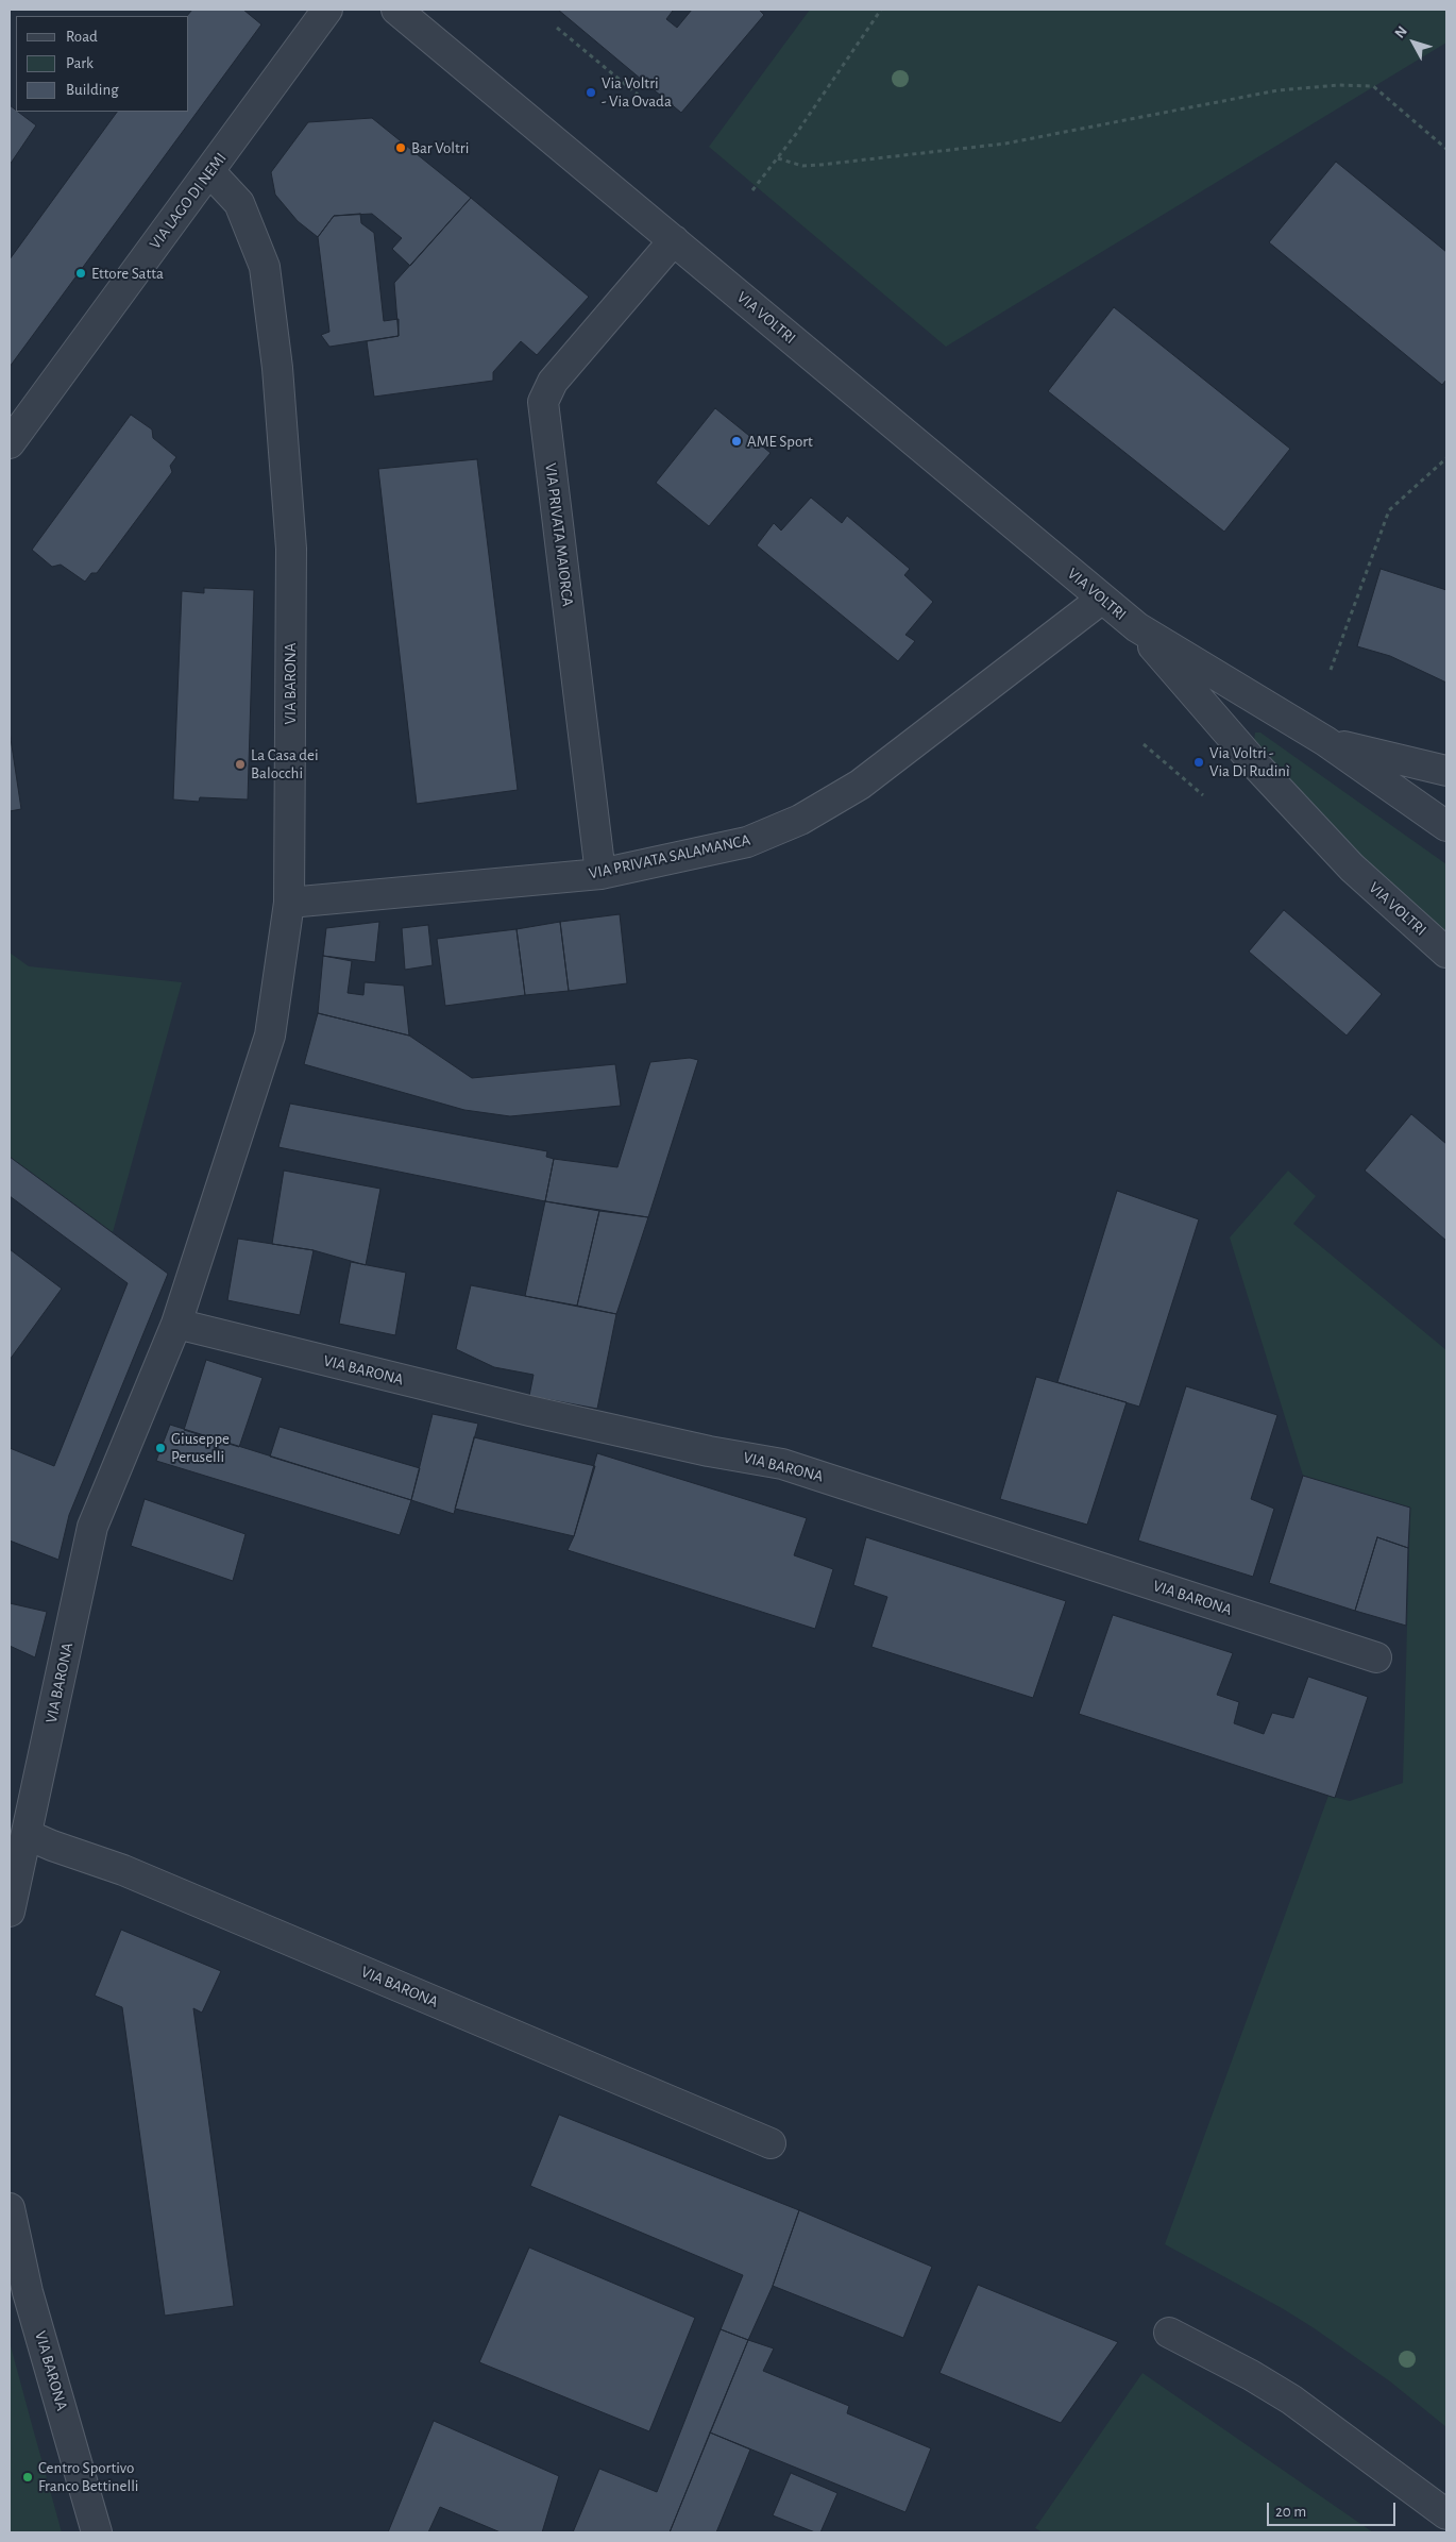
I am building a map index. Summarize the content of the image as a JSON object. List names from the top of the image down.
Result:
{
  "streets": {
    "street": [
      "VIA LAGO DI NEMI",
      "VIA VOLTRI",
      "VIA PRIVATA MAIORCA",
      "VIA BARONA",
      "VIA PRIVATA SALAMANCA"
    ]
  },
  "crossings": [
    ["VIA LAGO DI NEMI", "VIA BARONA"],
    ["VIA VOLTRI", "VIA PRIVATA MAIORCA"],
    ["VIA VOLTRI", "VIA PRIVATA SALAMANCA"],
    ["VIA PRIVATA MAIORCA", "VIA PRIVATA SALAMANCA"],
    ["VIA BARONA", "VIA PRIVATA SALAMANCA"]
  ],
  "places": [
    "Via Voltri - Via Ovada",
    "Bar Voltri",
    "Ettore Satta",
    "AME Sport",
    "Via Voltri - Via Di Rudinì",
    "La Casa dei Balocchi",
    "Giuseppe Peruselli",
    "Centro Sportivo Franco Bettinelli"
  ],
  "legend": ["Road", "Park", "Building"],
  "scale_bar": "20 m",
  "north": "top left"
}
